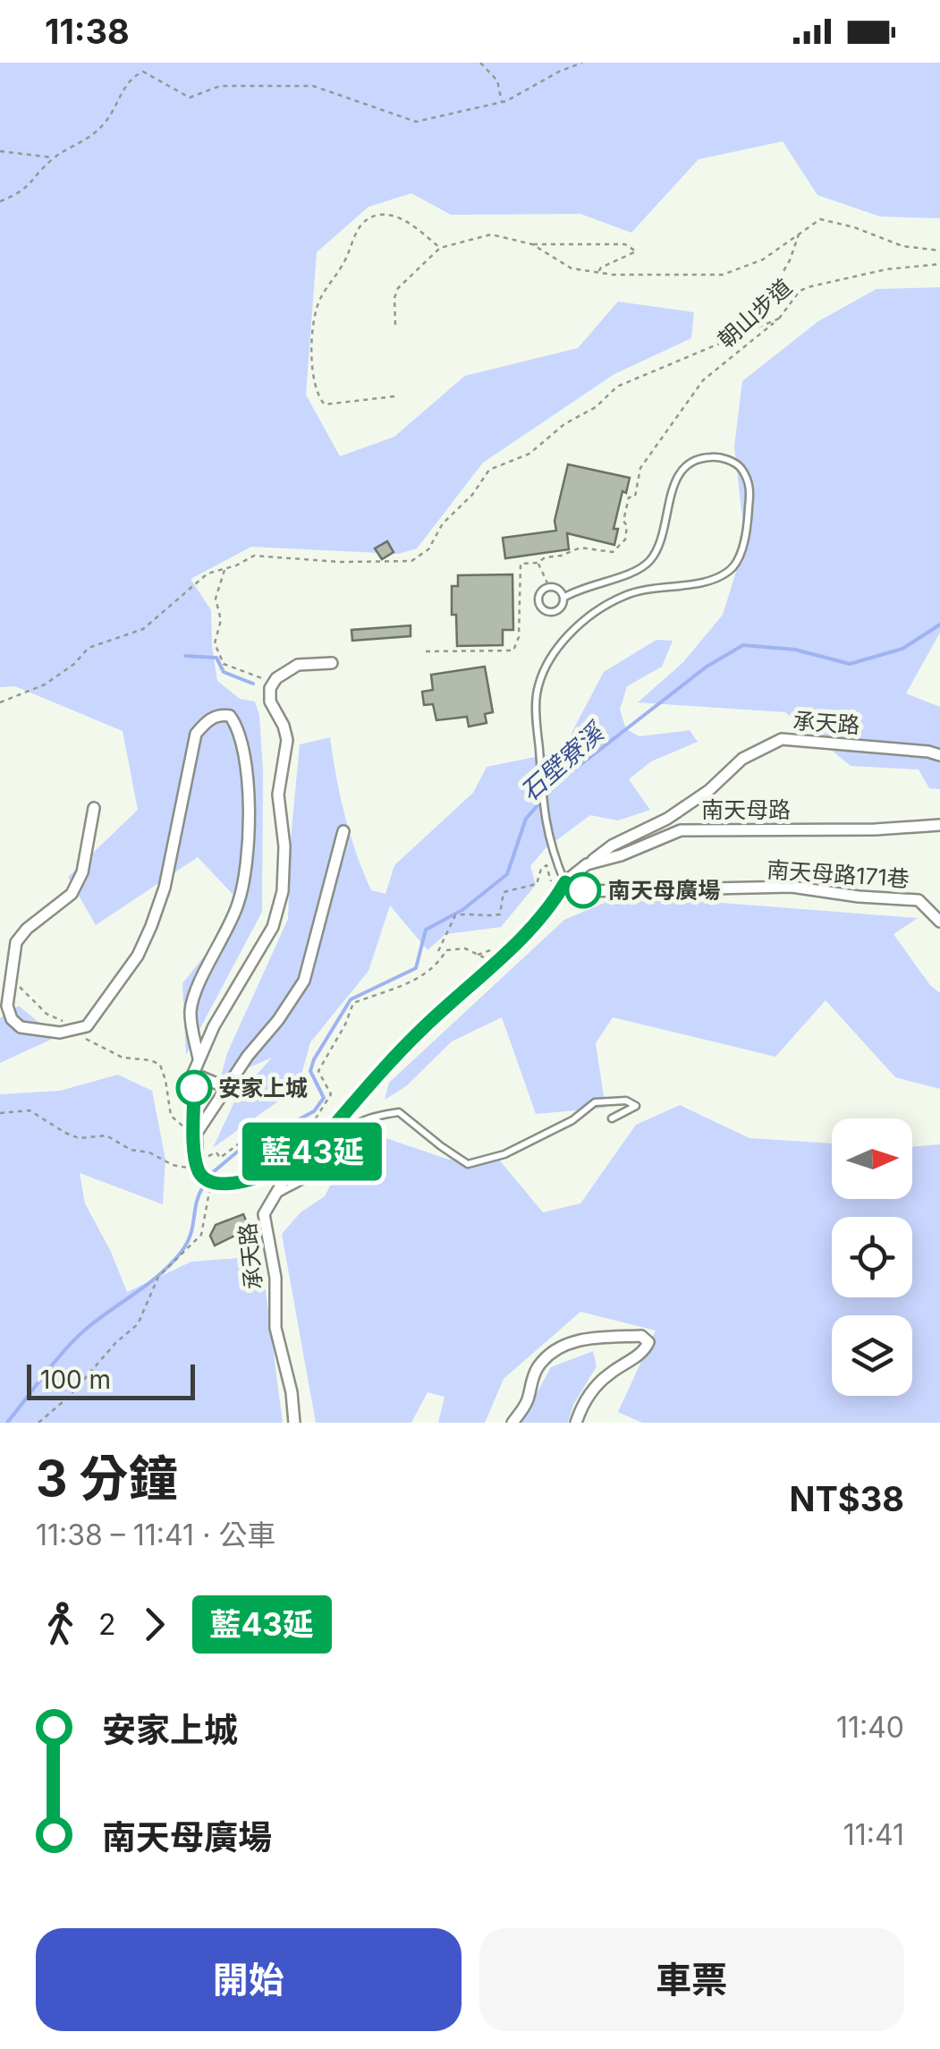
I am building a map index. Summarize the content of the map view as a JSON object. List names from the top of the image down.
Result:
{
  "streets": {
    "street": ["承天路", "南天母路", "南天母路171巷"],
    "path": ["朝山步道"]
  },
  "crossings": [
    ["承天路", "南天母路"],
    ["南天母路", "南天母路171巷"]
  ],
  "water": ["石壁寮溪"],
  "places": ["南天母廣場", "安家上城"],
  "lines": ["bus line 藍43延"],
  "scale_bar": "100 m",
  "north": "right",
  "page": {
    "status": "11:38",
    "on_map": "藍43延",
    "scale": "100 m",
    "heading": ["3 分鐘", "11:38 – 11:41 · 公車", "NT$38"],
    "legs": ["2", "藍43延"],
    "list": [
      {
        "name": "安家上城",
        "value": "11:40"
      },
      {
        "name": "南天母廣場",
        "value": "11:41"
      }
    ],
    "buttons": ["開始", "車票"]
  }
}
